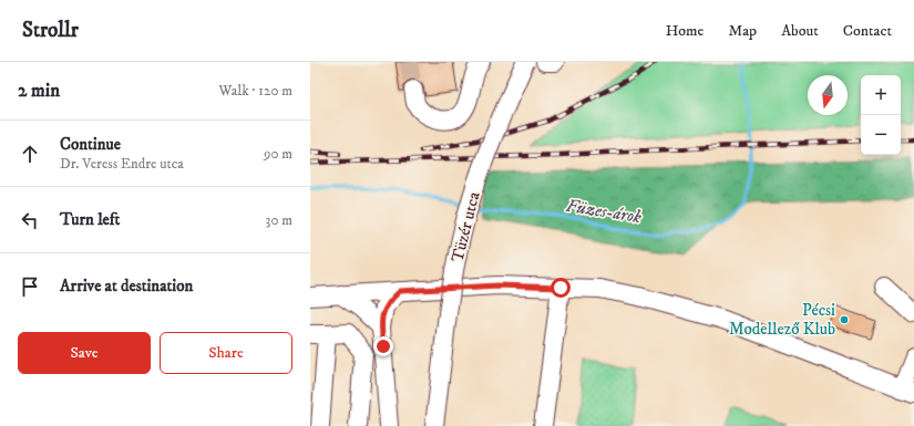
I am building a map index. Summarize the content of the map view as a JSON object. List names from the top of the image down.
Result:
{
  "streets": {
    "street": ["Tüzér utca"]
  },
  "water": ["Füzes-árok"],
  "places": ["Pécsi Modellező Klub"],
  "north": "bottom",
  "page": {
    "header": "Strollr",
    "nav": [
      "Home",
      "Map",
      "About",
      "Contact"
    ],
    "heading": ["2 min", "Walk · 120 m"],
    "map_buttons": ["+", "−"],
    "list": [
      ["Continue", "Dr. Veress Endre utca", "90 m"],
      ["Turn left", "30 m"],
      "Arrive at destination"
    ],
    "buttons": ["Save", "Share"]
  }
}
